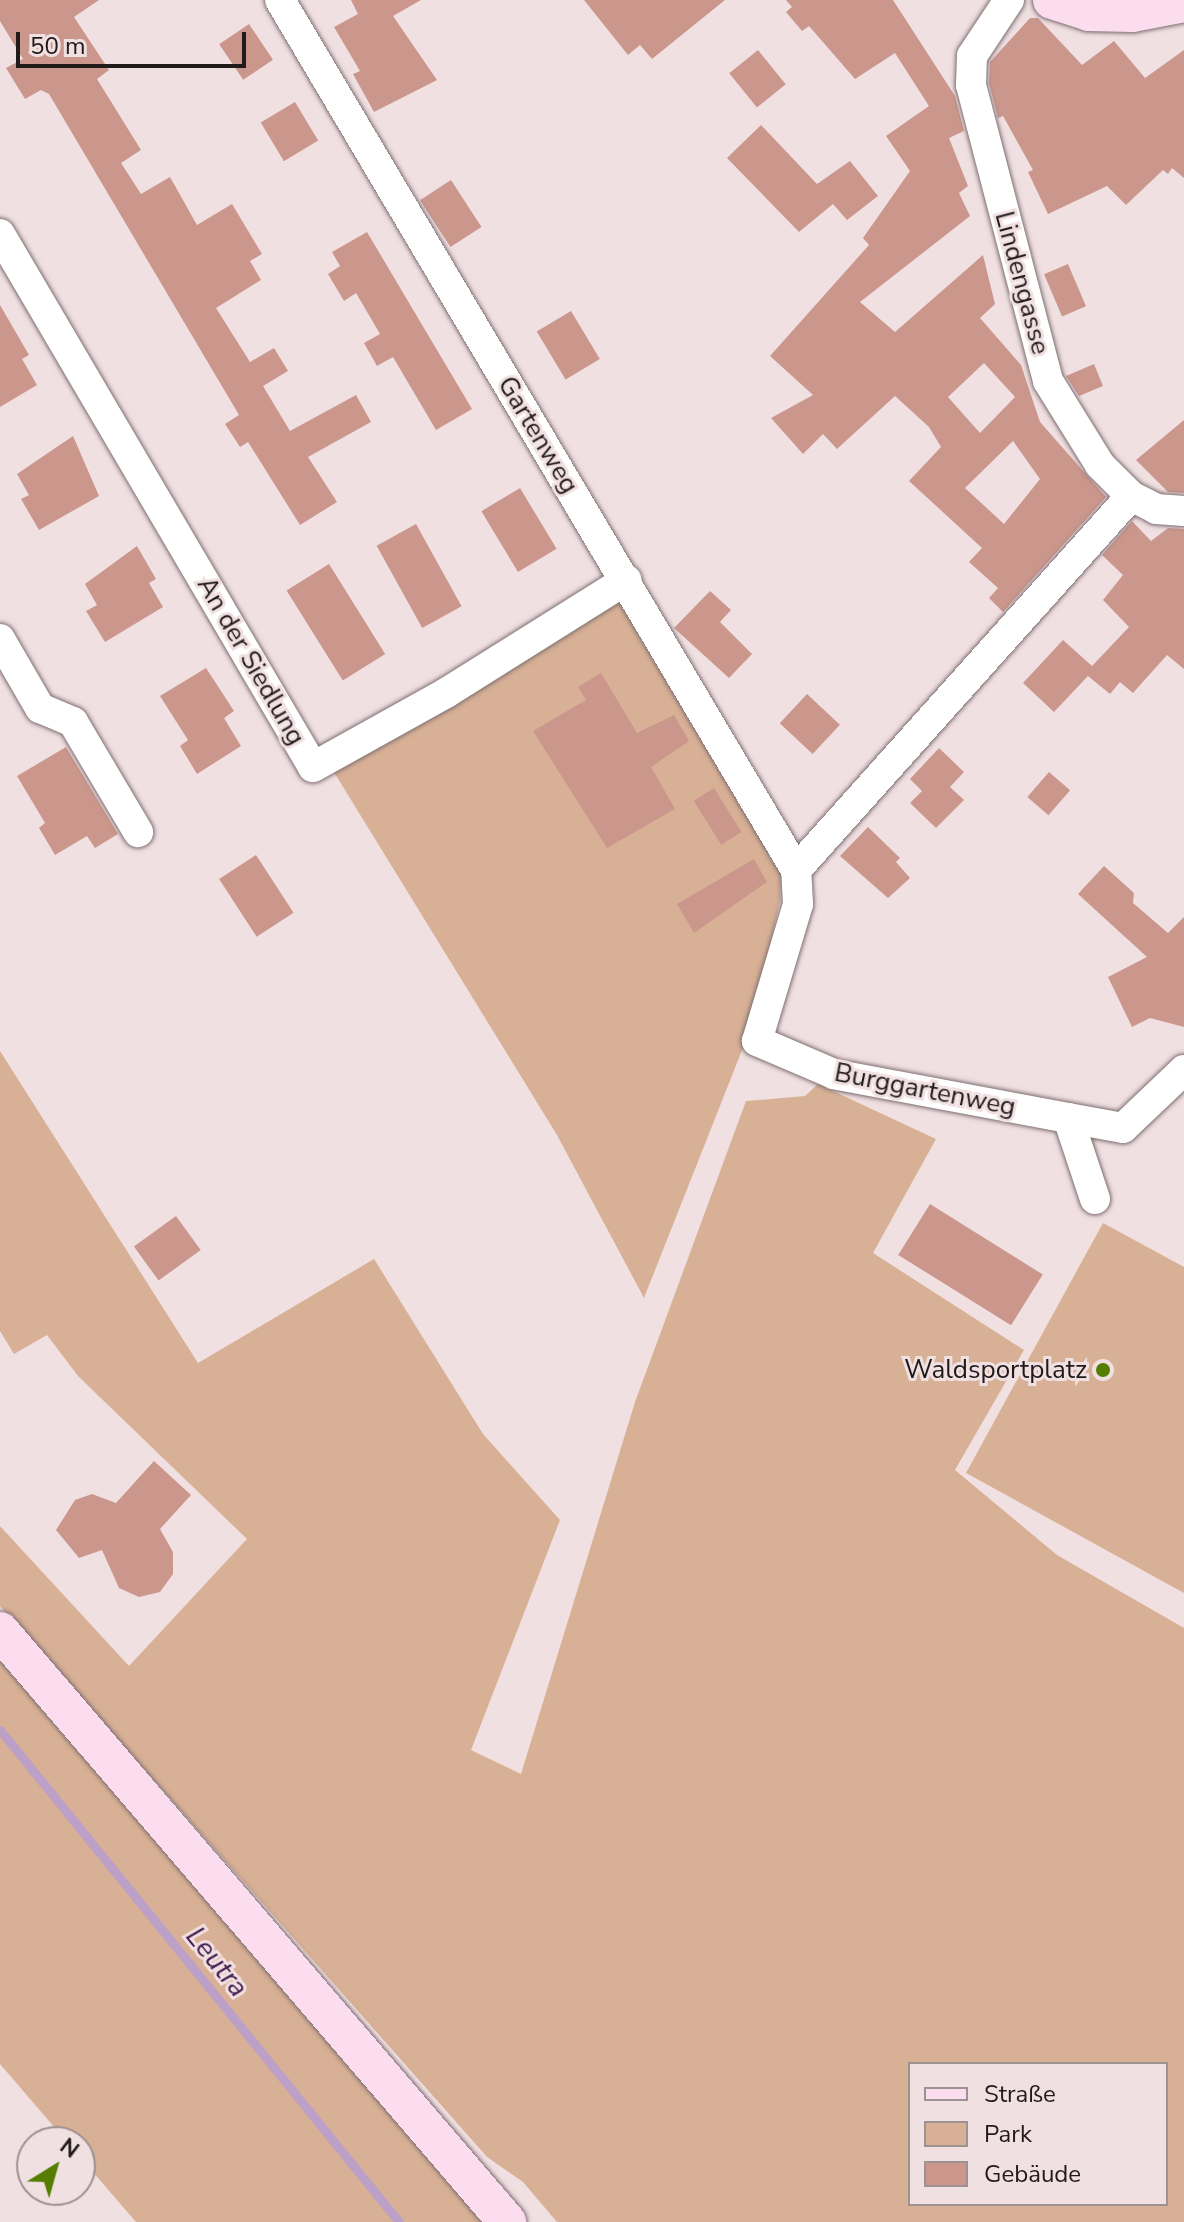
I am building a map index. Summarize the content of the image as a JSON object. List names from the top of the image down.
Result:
{
  "streets": {
    "street": [
      "Lindengasse",
      "Gartenweg",
      "An der Siedlung",
      "Burggartenweg"
    ]
  },
  "crossings": [
    ["Gartenweg", "An der Siedlung"],
    ["Gartenweg", "Burggartenweg"]
  ],
  "water": ["Leutra"],
  "places": ["Waldsportplatz"],
  "legend": ["Straße", "Park", "Gebäude"],
  "scale_bar": "50 m",
  "north": "top right"
}
